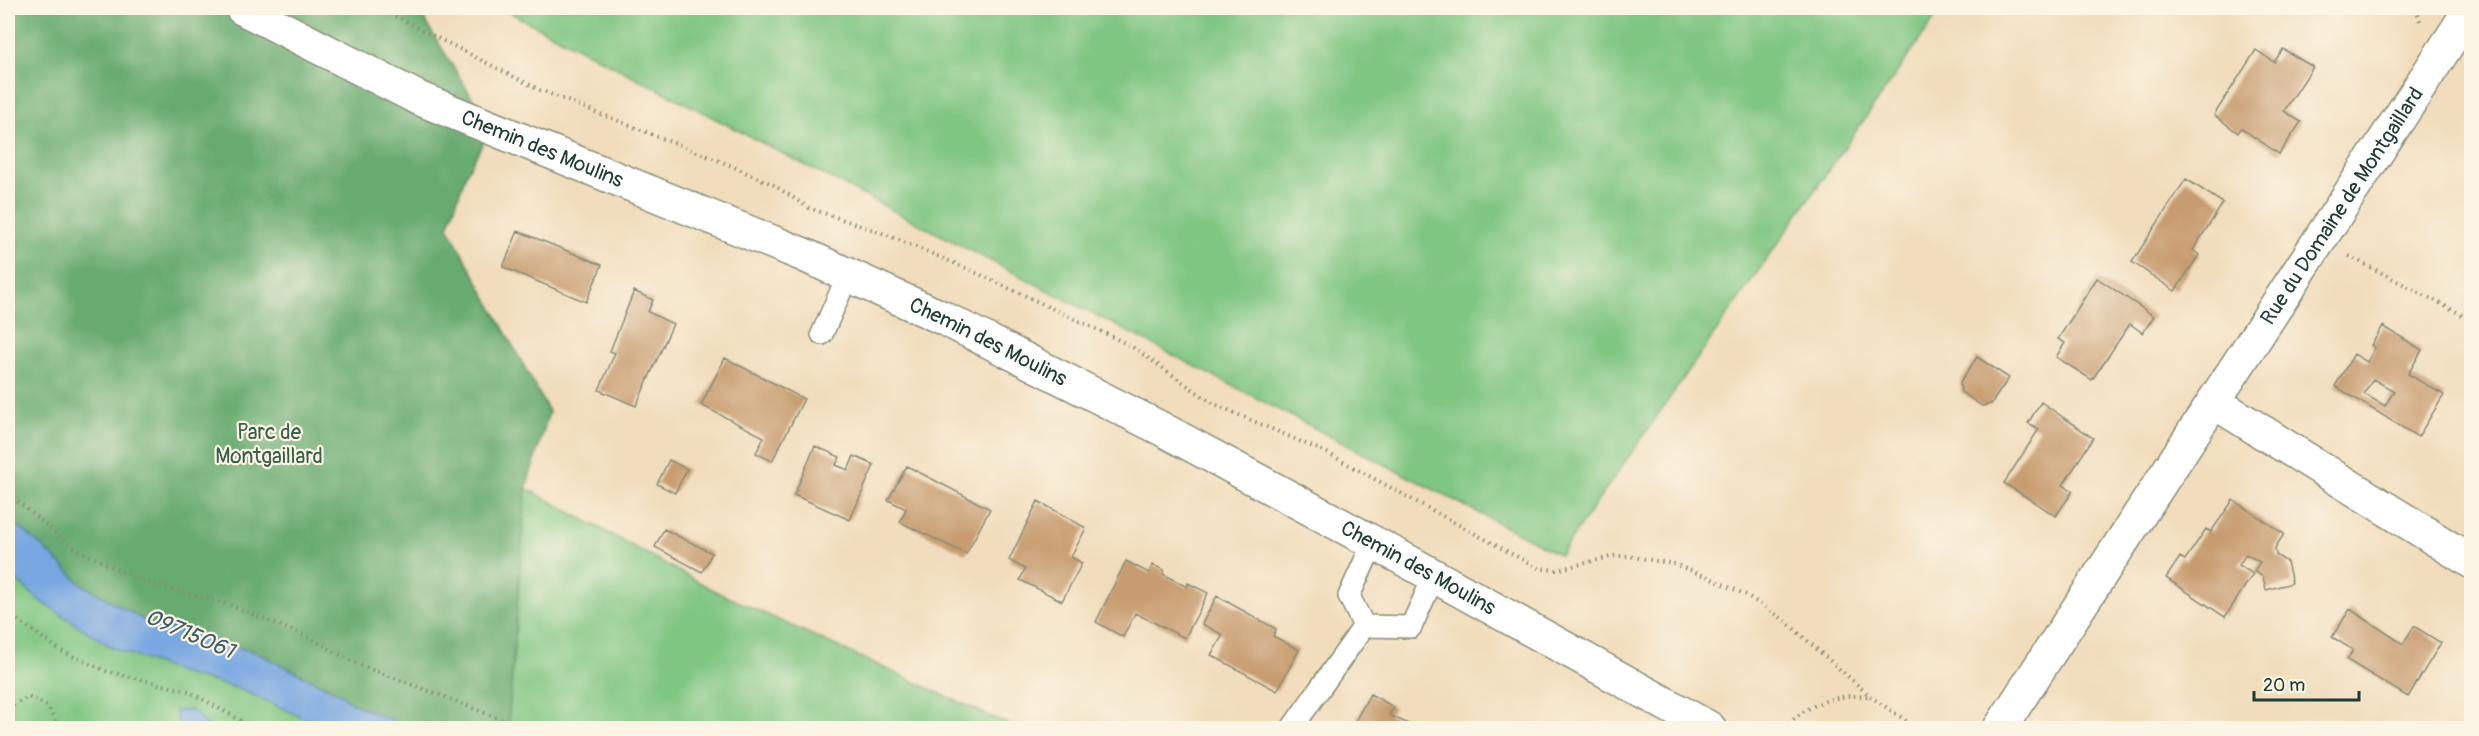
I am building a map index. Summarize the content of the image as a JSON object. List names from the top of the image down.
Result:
{
  "streets": {
    "street": ["Chemin des Moulins", "Rue du Domaine de Montgaillard"]
  },
  "water": ["O9715061"],
  "parks": ["Parc de Montgaillard"],
  "scale_bar": "20 m"
}
